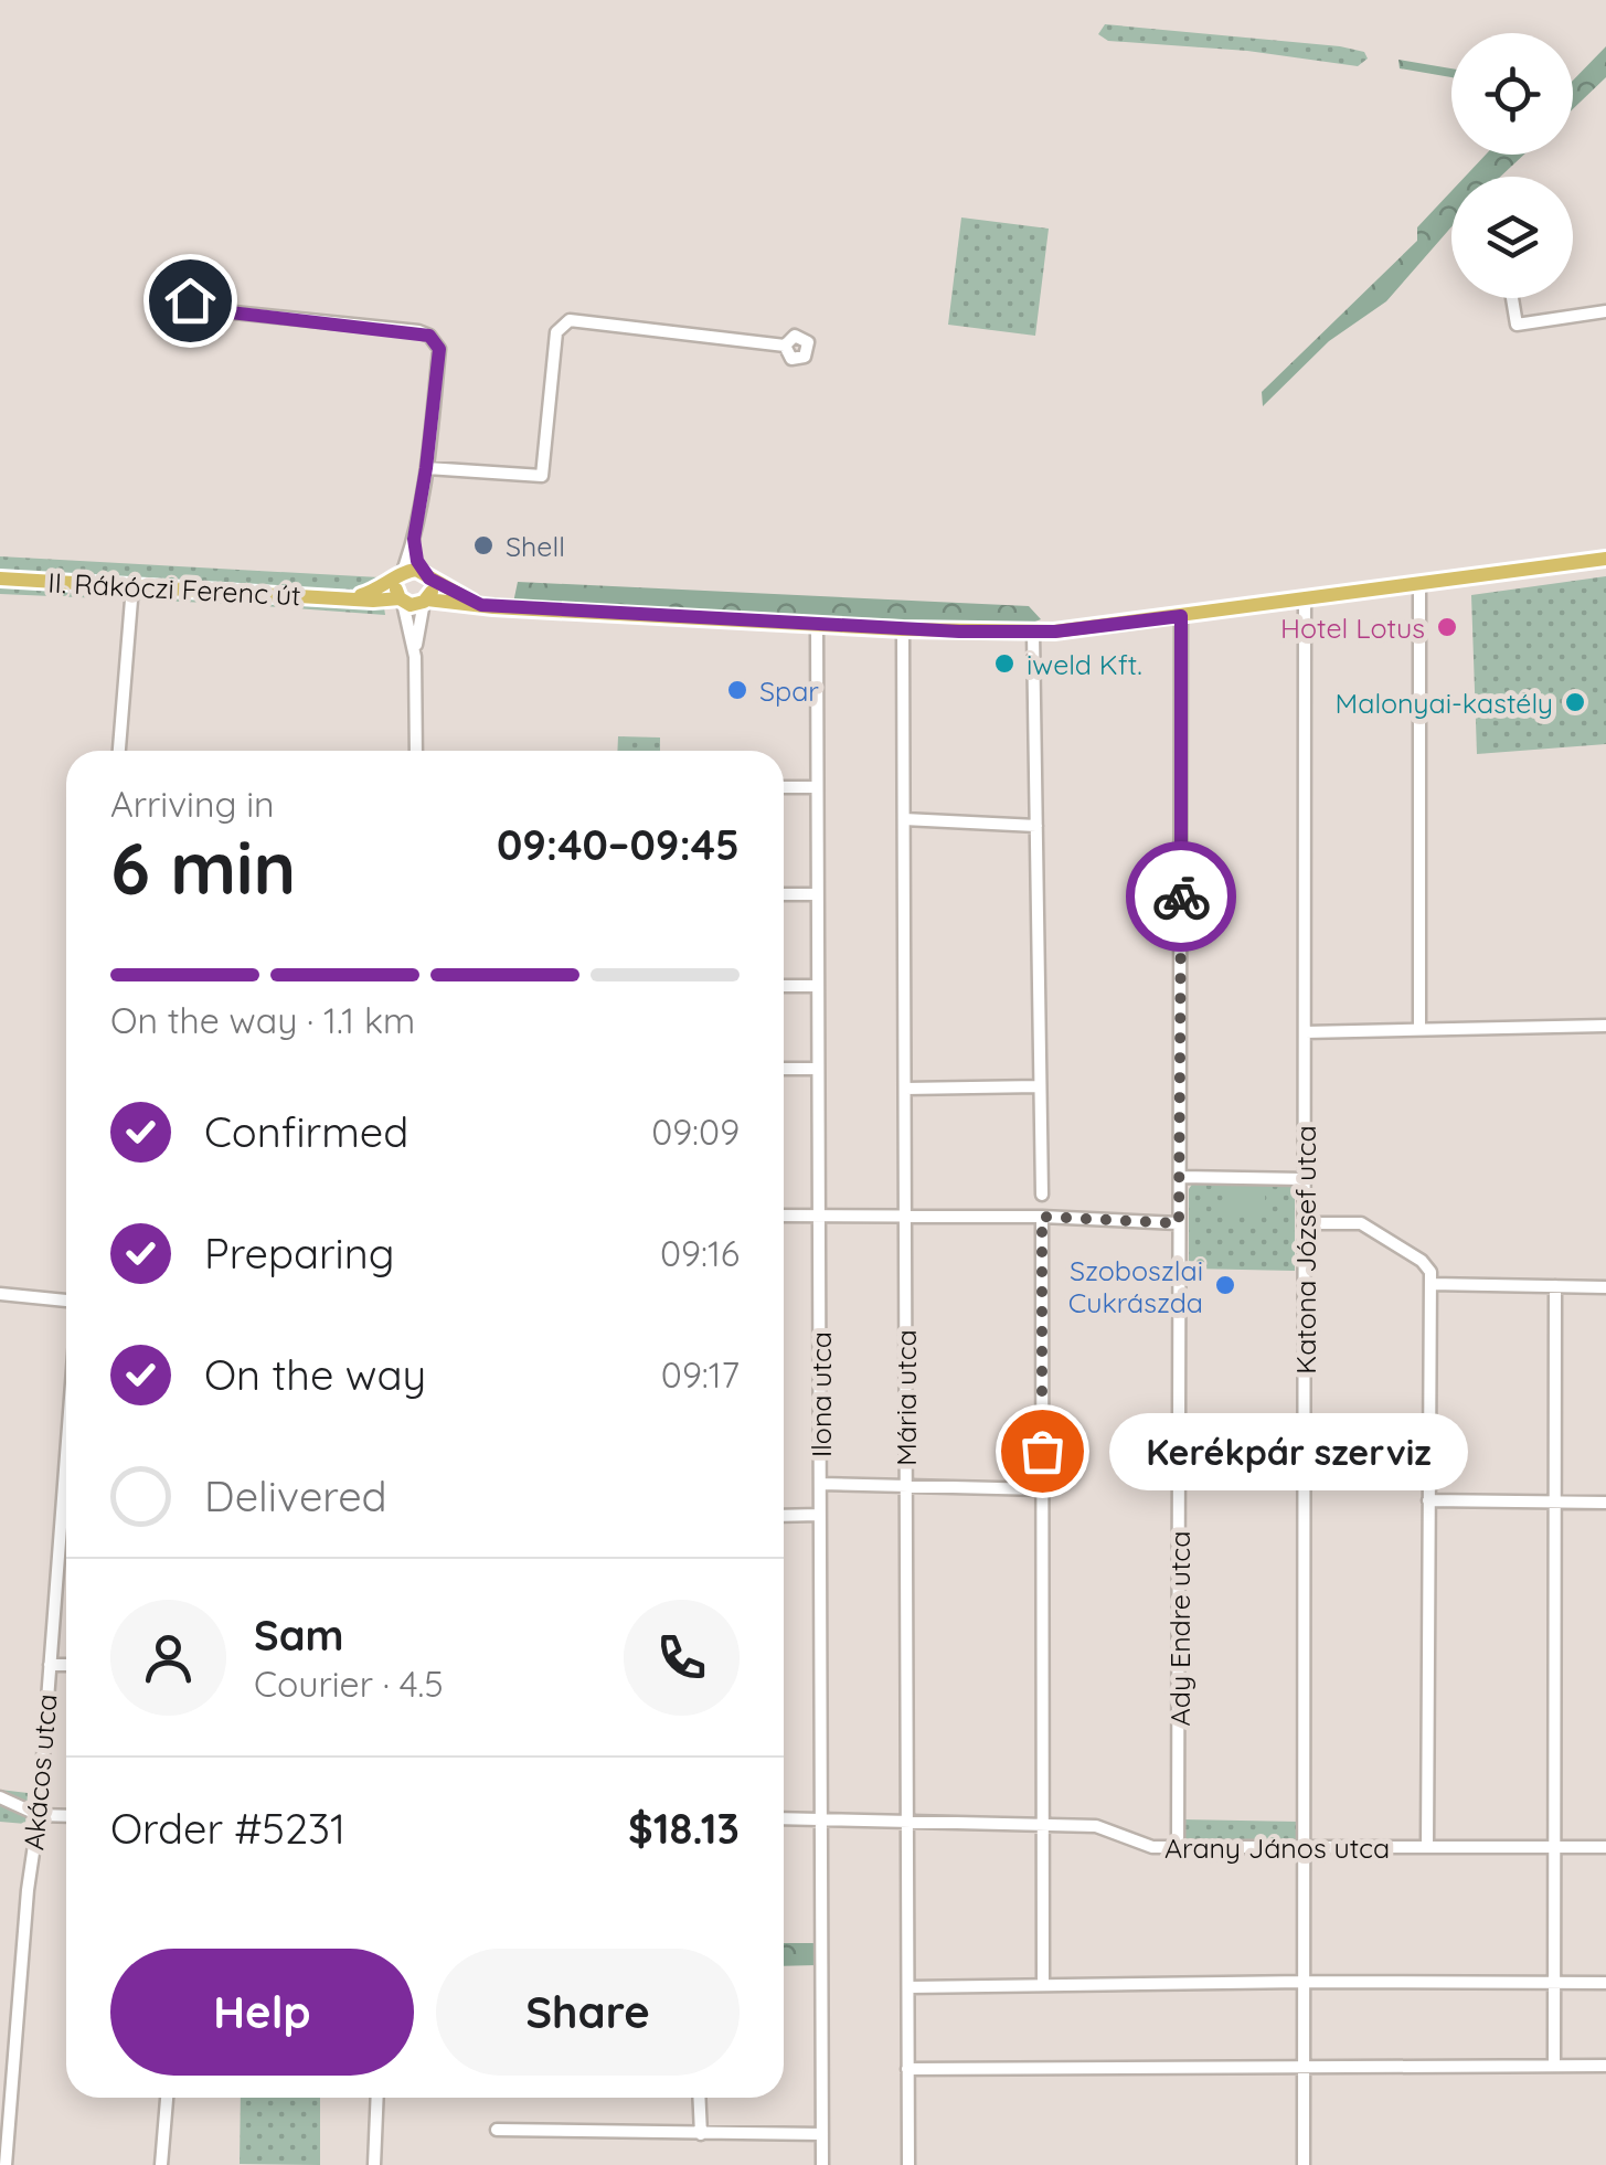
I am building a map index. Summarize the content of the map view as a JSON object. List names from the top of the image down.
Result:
{
  "streets": {
    "main road": ["II. Rákóczi Ferenc út"],
    "street": [
      "Katona József utca",
      "Ilona utca",
      "Mária utca",
      "Ady Endre utca",
      "Akácos utca",
      "Arany János utca"
    ]
  },
  "crossings": [
    ["II. Rákóczi Ferenc út", "Katona József utca"],
    ["II. Rákóczi Ferenc út", "Ilona utca"],
    ["II. Rákóczi Ferenc út", "Mária utca"],
    ["II. Rákóczi Ferenc út", "Ady Endre utca"],
    ["Katona József utca", "Arany János utca"],
    ["Ilona utca", "Arany János utca"],
    ["Mária utca", "Arany János utca"],
    ["Ady Endre utca", "Arany János utca"]
  ],
  "places": [
    "Shell",
    "Hotel Lotus",
    "iweld Kft.",
    "Spar",
    "Malonyai-kastély",
    "Szoboszlai Cukrászda",
    "Kerékpár szerviz"
  ],
  "page": {
    "heading": ["6 min", "Arriving in", "09:40–09:45"],
    "panel": [
      "Sam",
      "Courier · 4.5",
      "Order #5231",
      "$18.13"
    ],
    "bar": "On the way · 1.1 km",
    "list": [
      ["Confirmed", "09:09"],
      ["Preparing", "09:16"],
      ["On the way", "09:17"],
      "Delivered"
    ],
    "bubble": "Kerékpár szerviz",
    "buttons": ["Help", "Share"]
  }
}
